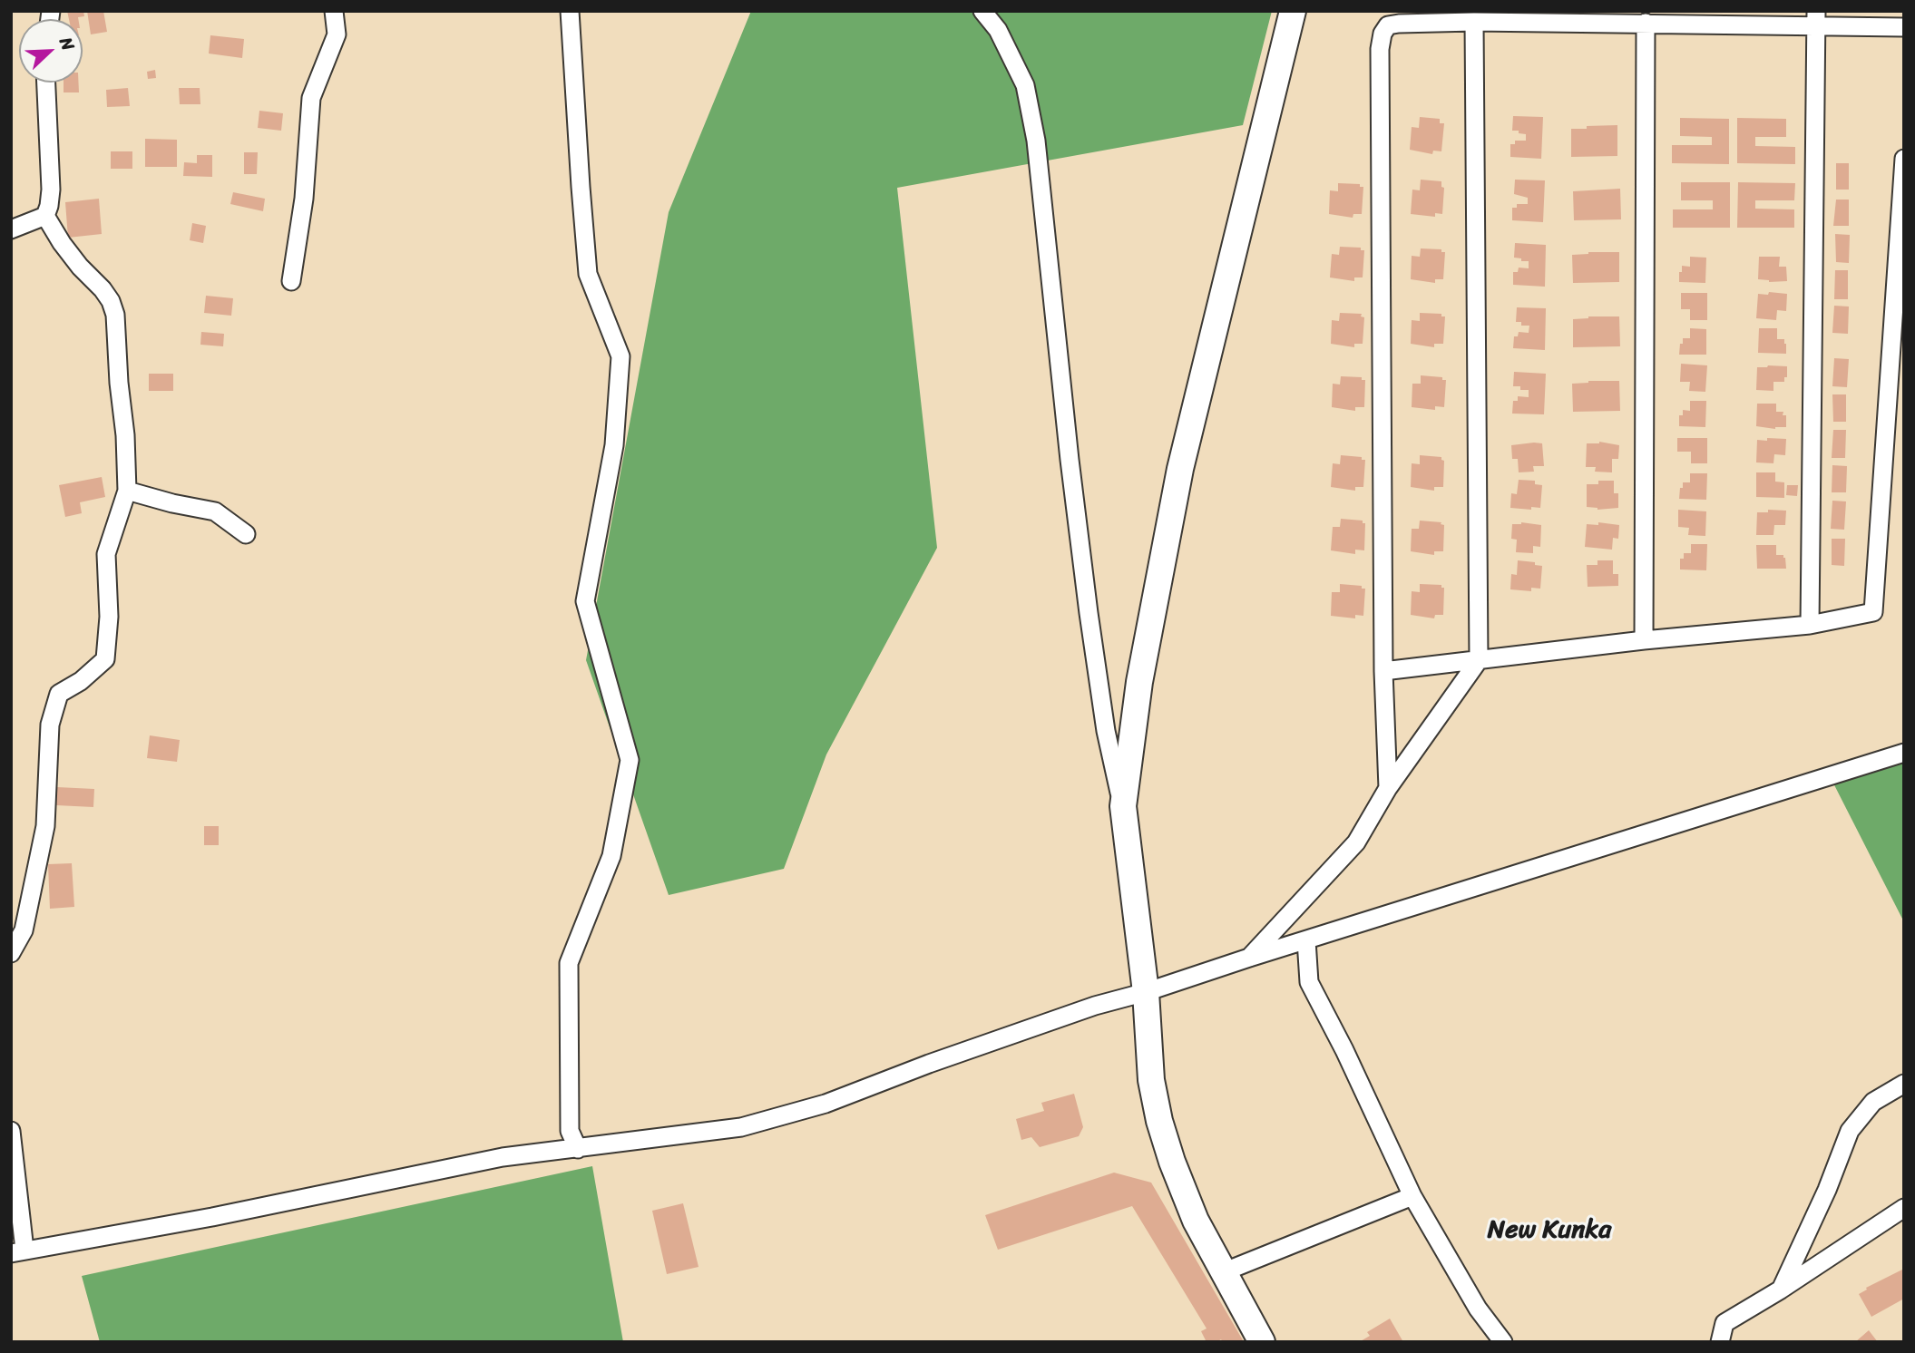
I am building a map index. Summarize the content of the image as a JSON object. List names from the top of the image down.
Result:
{
  "districts": ["New Kunka"],
  "north": "top right"
}
